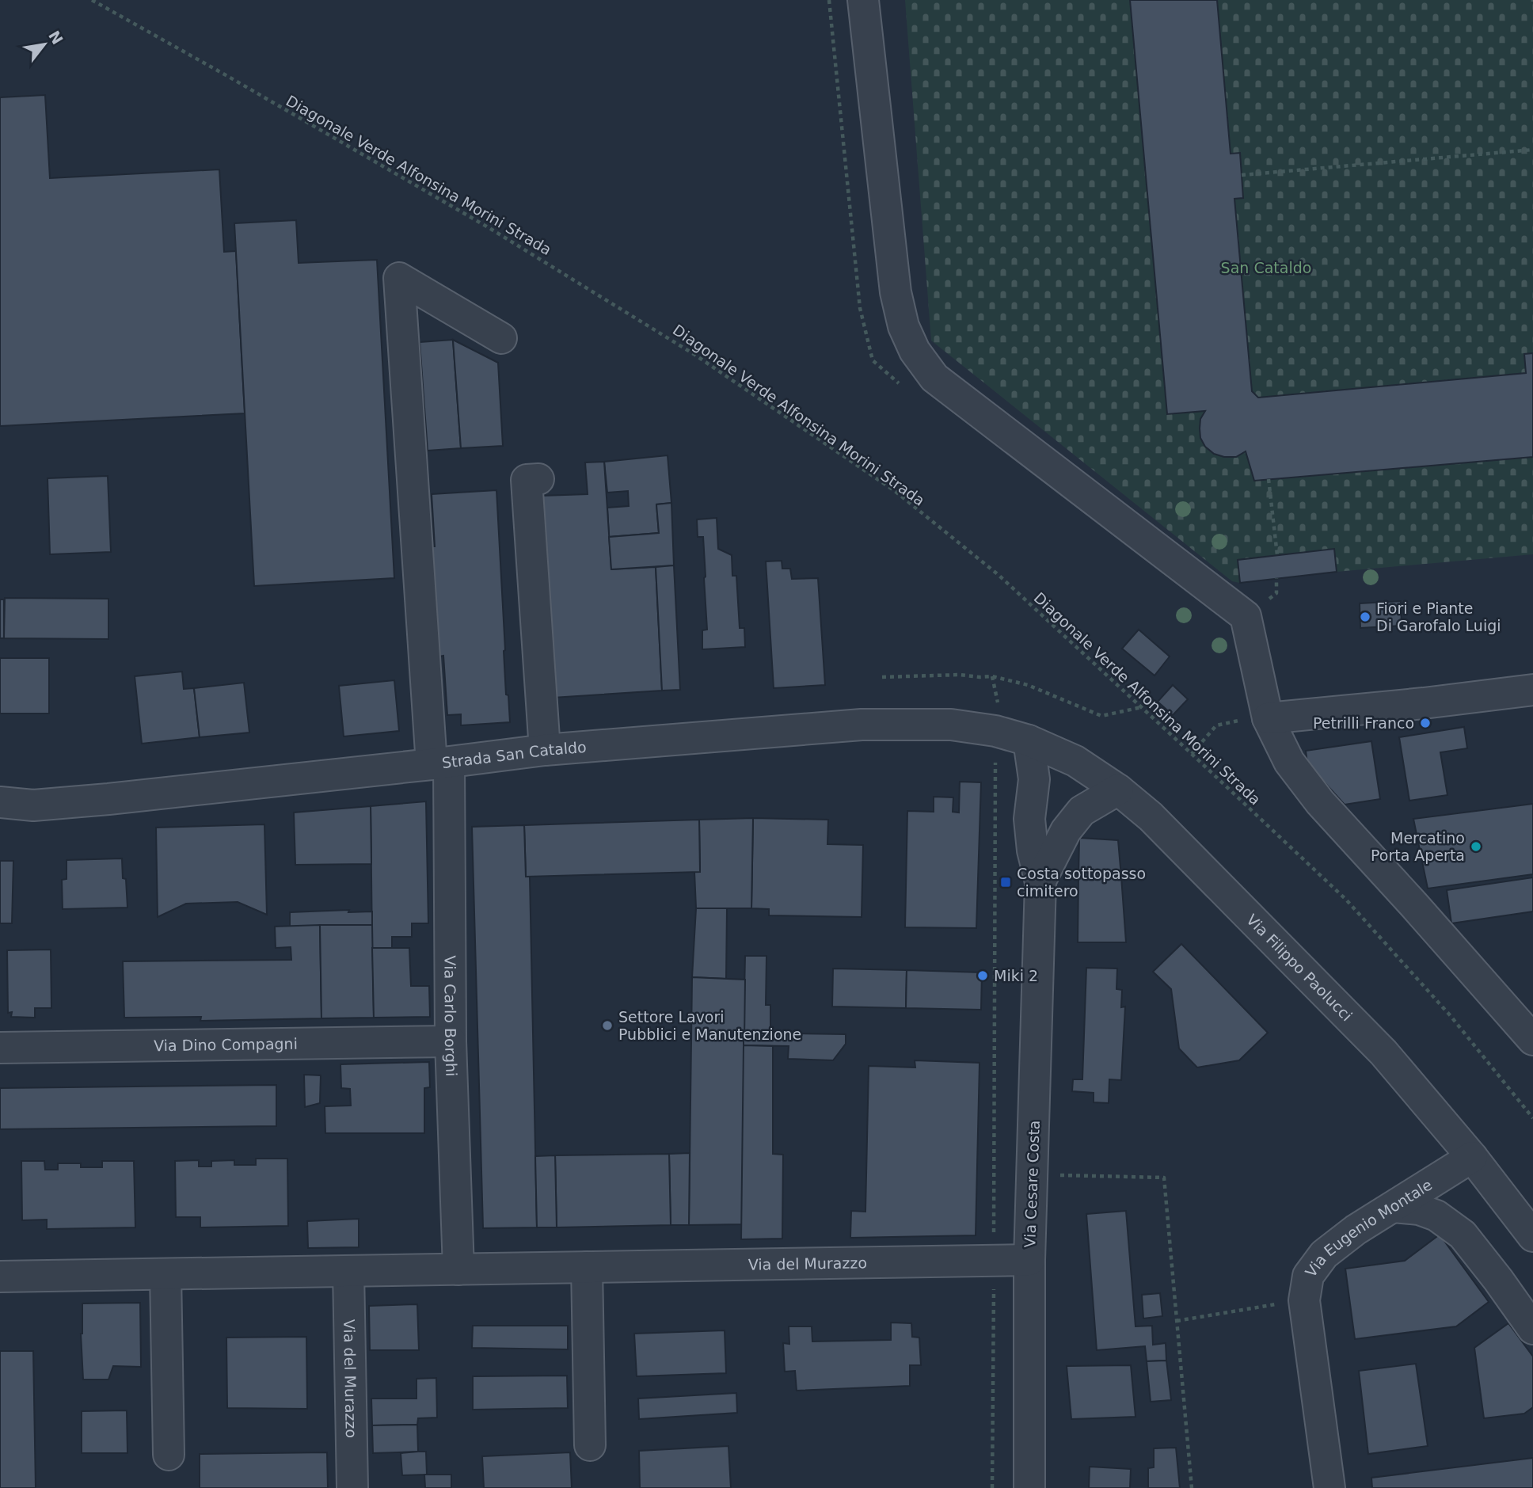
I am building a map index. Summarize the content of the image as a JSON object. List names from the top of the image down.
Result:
{
  "streets": {
    "street": [
      "Strada San Cataldo",
      "Via Filippo Paolucci",
      "Via Carlo Borghi",
      "Via Dino Compagni",
      "Via Cesare Costa",
      "Via Eugenio Montale",
      "Via del Murazzo"
    ],
    "path": ["Diagonale Verde Alfonsina Morini Strada"]
  },
  "crossings": [
    ["Strada San Cataldo", "Via Filippo Paolucci"],
    ["Strada San Cataldo", "Via Carlo Borghi"],
    ["Strada San Cataldo", "Via Cesare Costa"],
    ["Via Filippo Paolucci", "Via Cesare Costa"],
    ["Via Filippo Paolucci", "Via Eugenio Montale"],
    ["Via Carlo Borghi", "Via Dino Compagni"],
    ["Via Carlo Borghi", "Via del Murazzo"],
    ["Via Cesare Costa", "Via del Murazzo"]
  ],
  "parks": ["San Cataldo"],
  "places": {
    "other": [
      "Fiori e Piante Di Garofalo Luigi",
      "Petrilli Franco",
      "Mercatino Porta Aperta",
      "Miki 2",
      "Settore Lavori Pubblici e Manutenzione"
    ],
    "transit": ["Costa sottopasso cimitero"]
  },
  "north": "top right"
}
